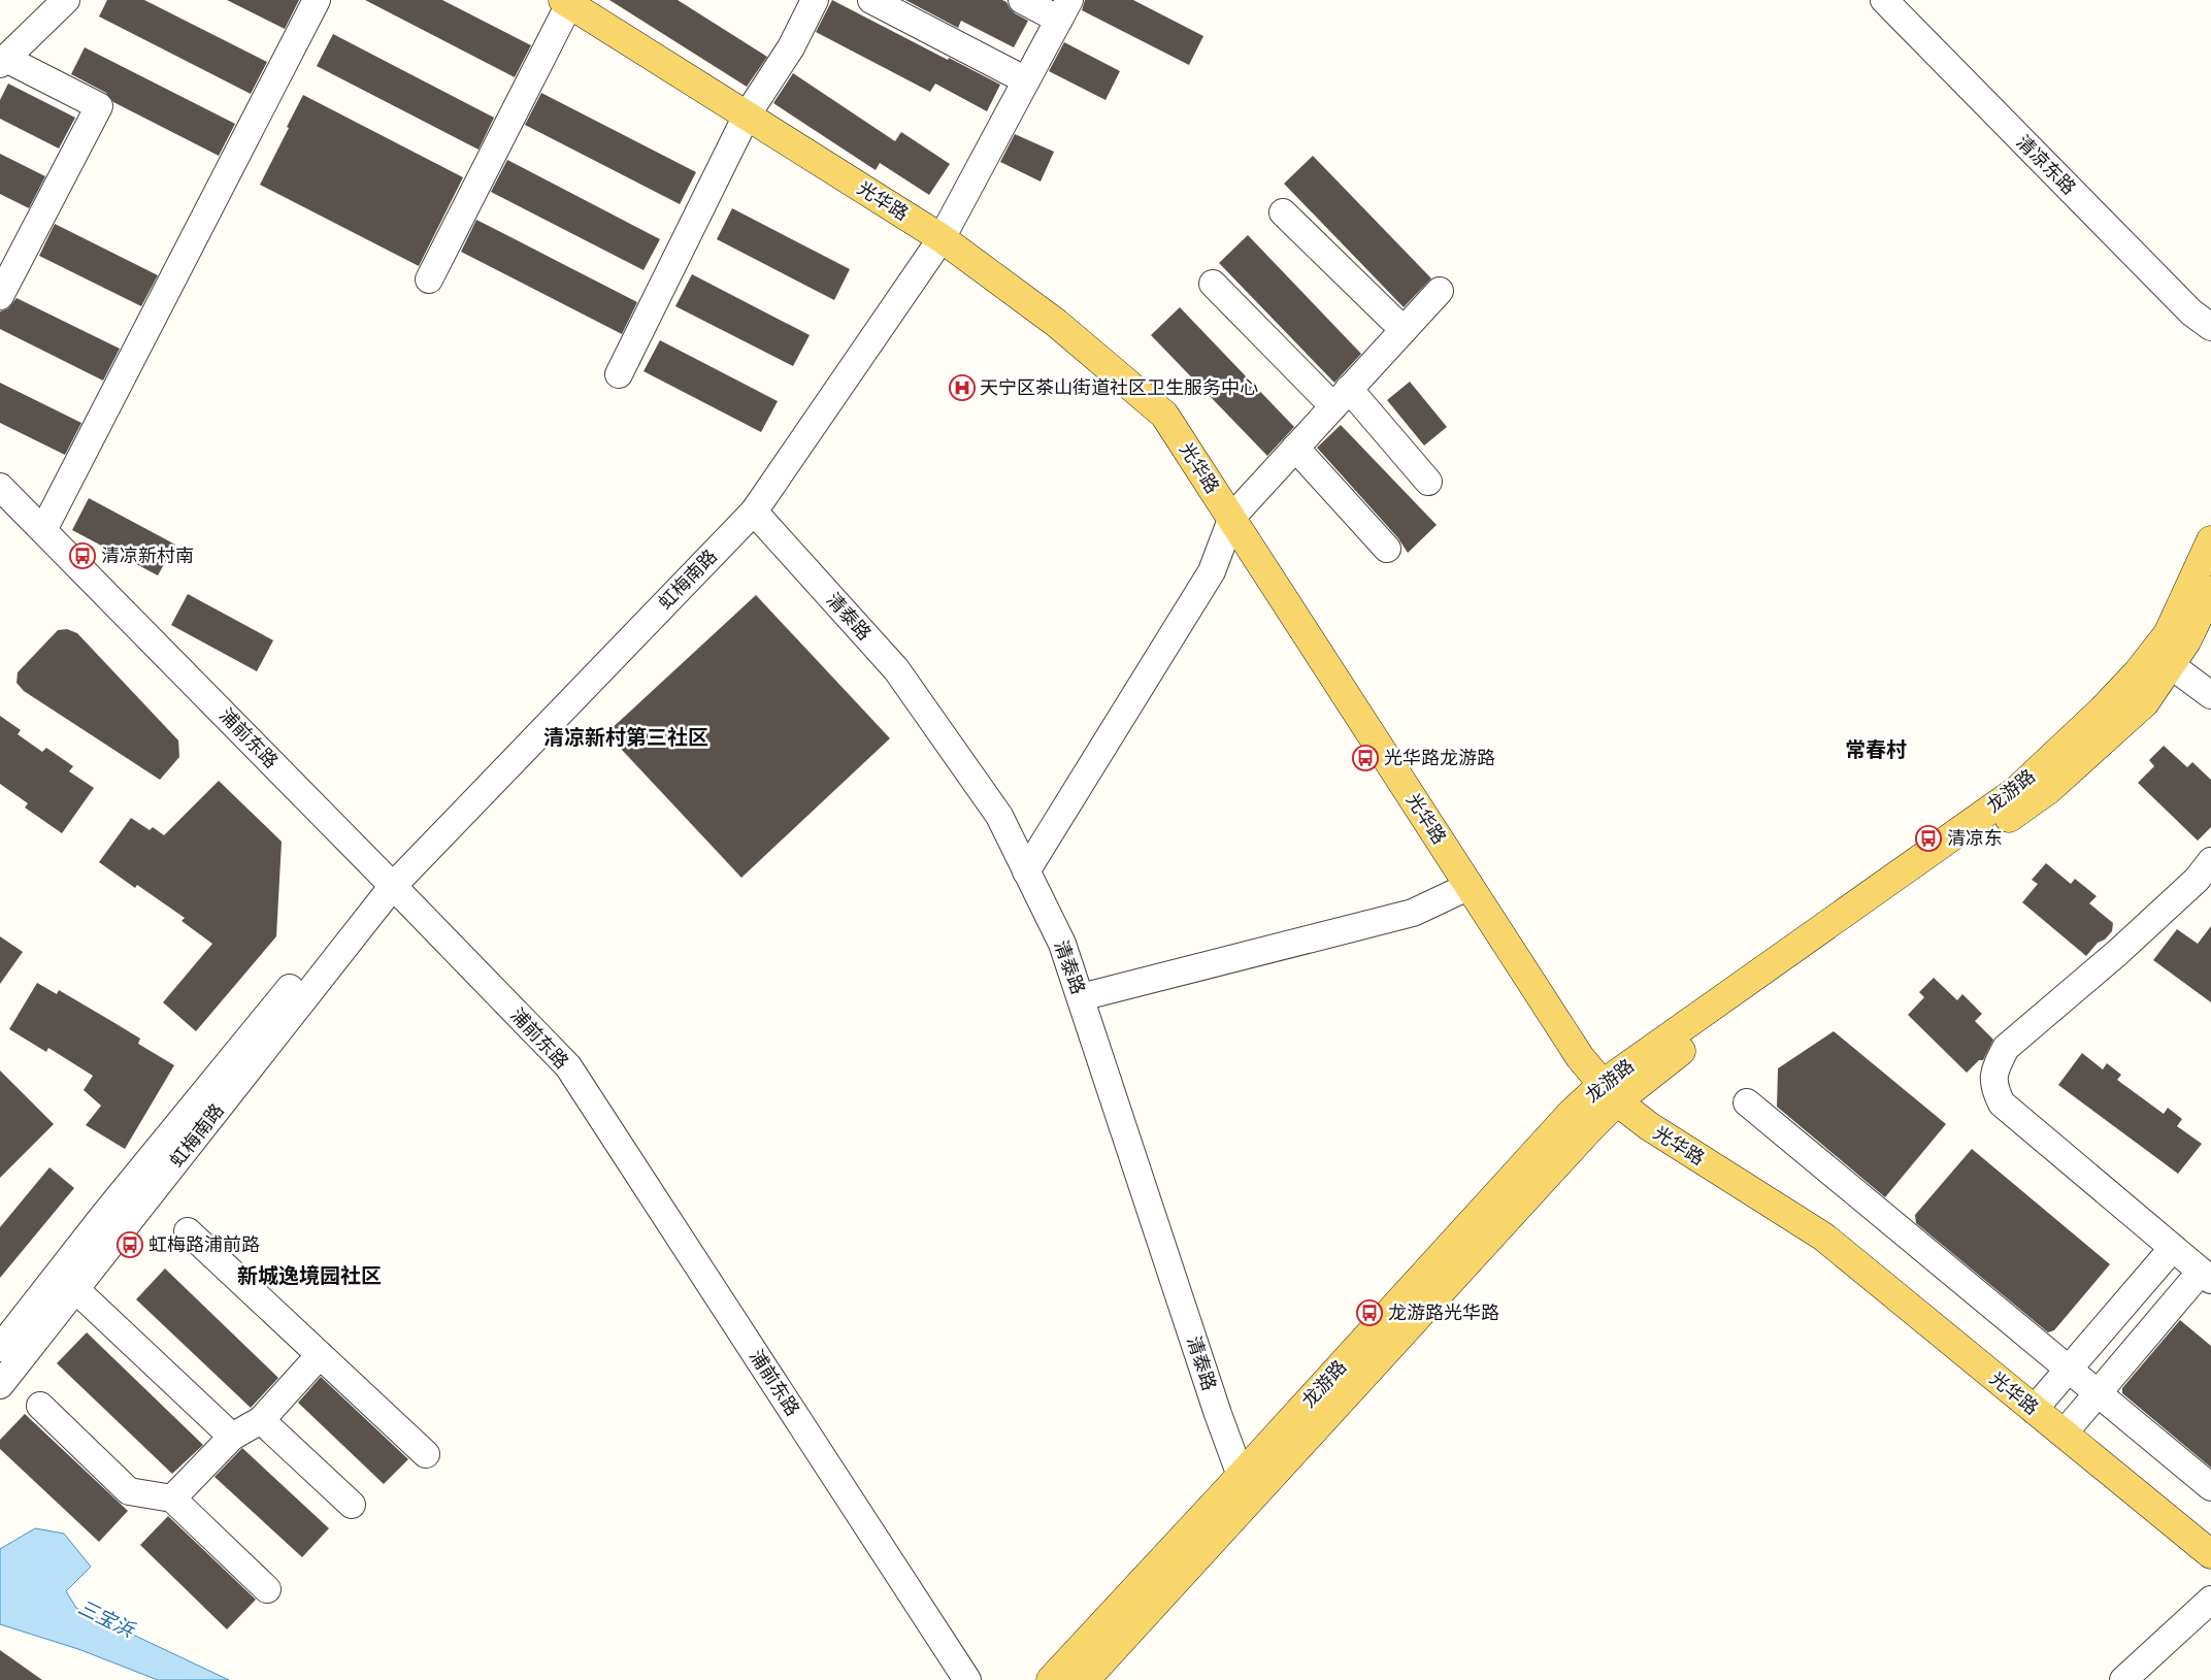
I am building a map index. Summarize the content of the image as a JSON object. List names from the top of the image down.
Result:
{
  "streets": {
    "main road": ["光华路", "龙游路"],
    "street": [
      "清凉东路",
      "虹梅南路",
      "清泰路",
      "浦前东路"
    ]
  },
  "crossings": [
    ["光华路", "虹梅南路"],
    ["光华路", "龙游路"],
    ["虹梅南路", "清泰路"],
    ["虹梅南路", "浦前东路"],
    ["清泰路", "龙游路"]
  ],
  "districts": ["清凉新村第三社区", "常春村", "新城逸境园社区"],
  "water": ["三宝浜"],
  "places": {
    "hospital": ["天宁区茶山街道社区卫生服务中心"],
    "bus stop": [
      "清凉新村南",
      "光华路龙游路",
      "清凉东",
      "虹梅路浦前路",
      "龙游路光华路"
    ]
  }
}
